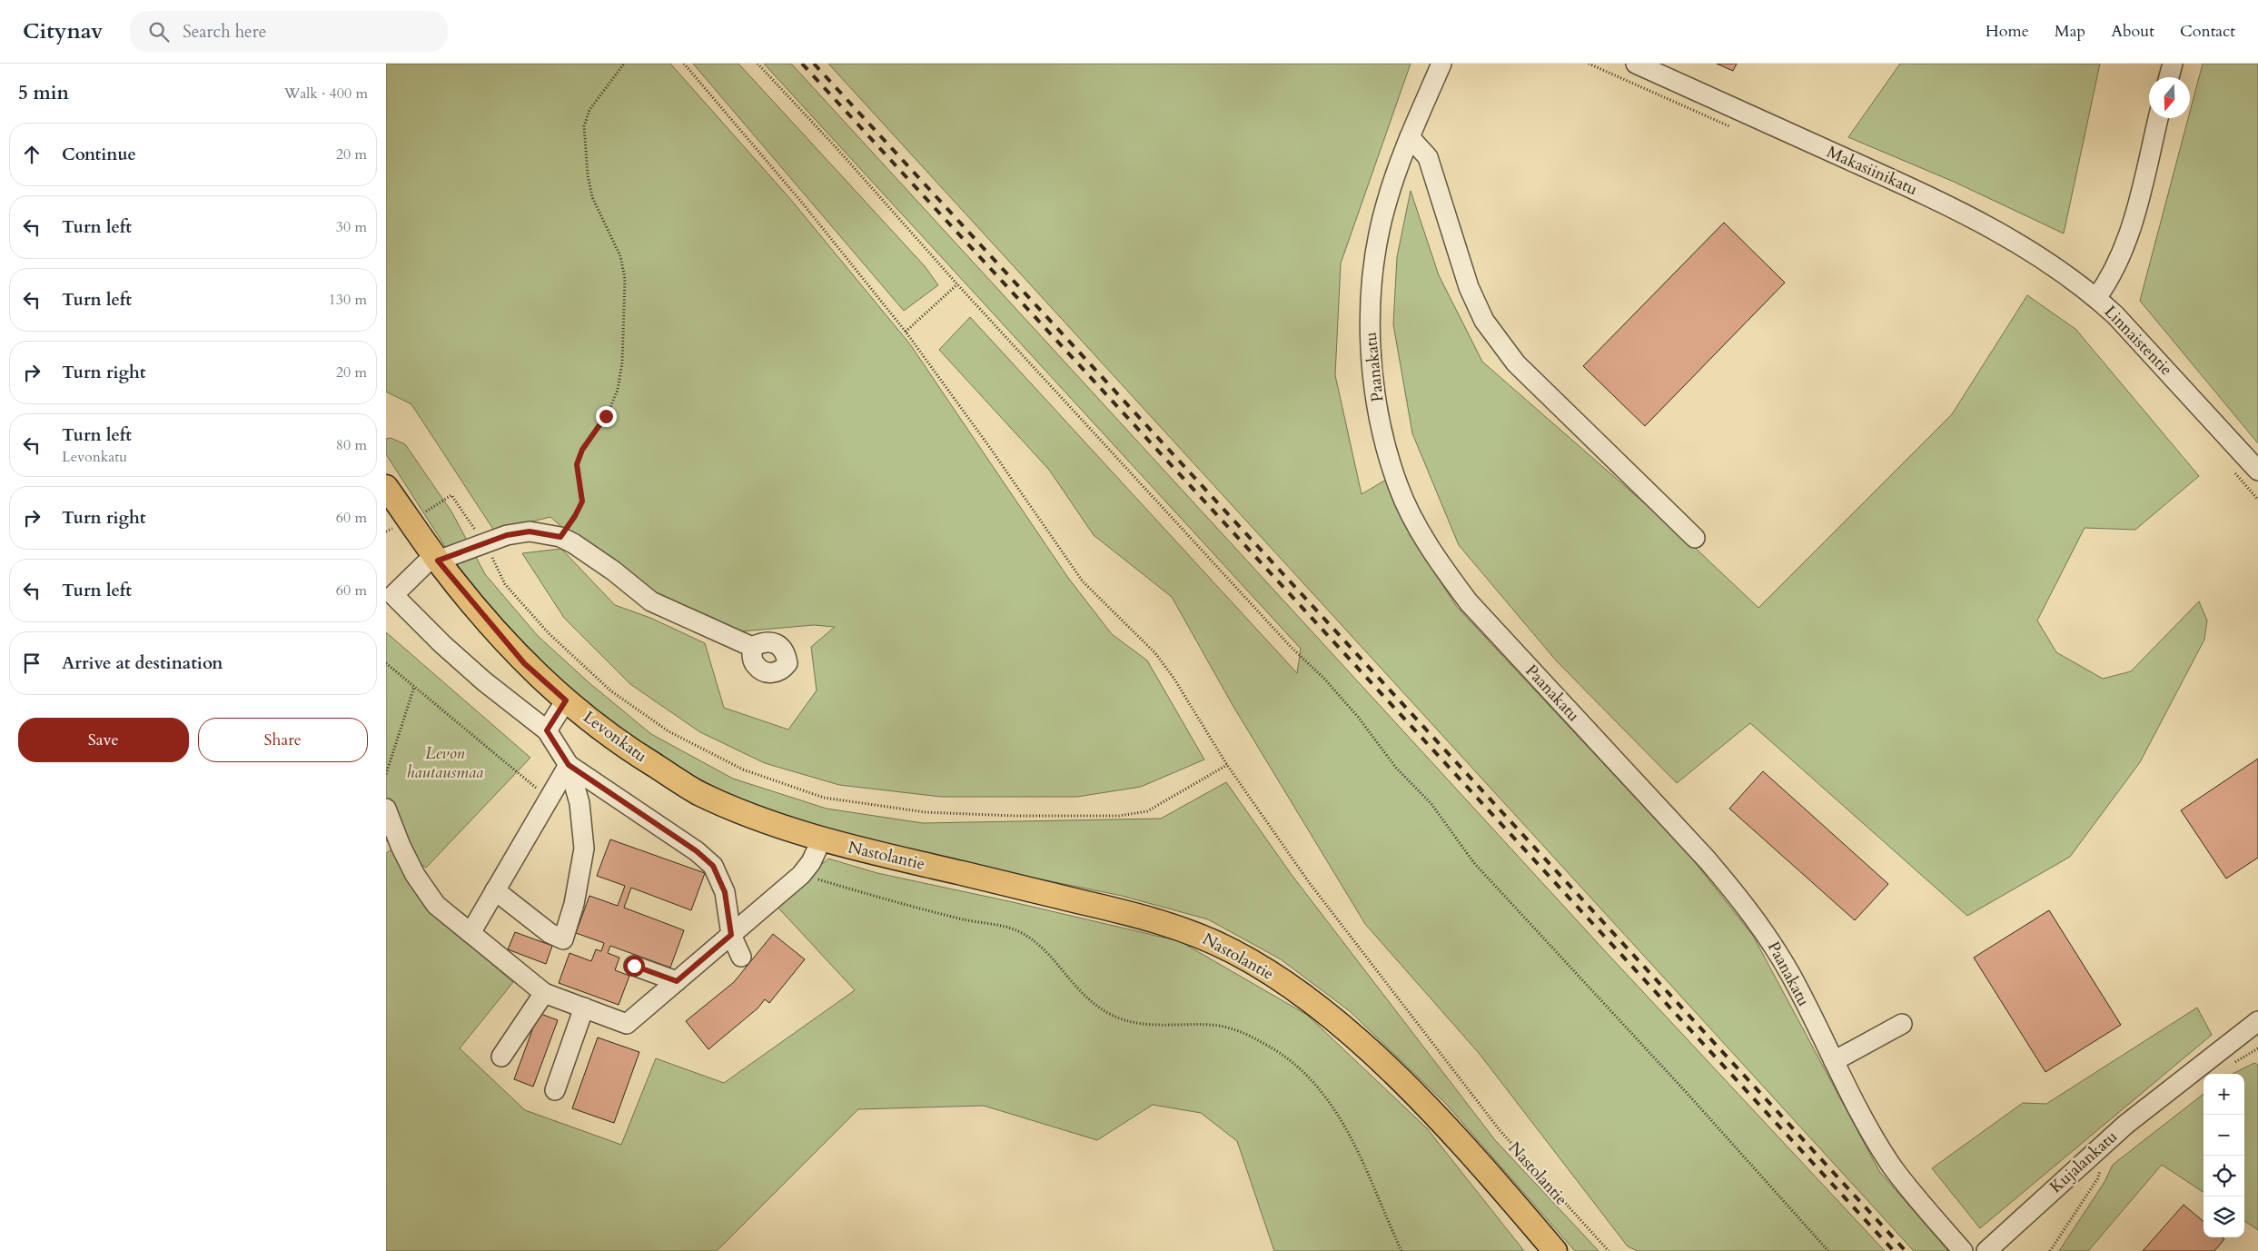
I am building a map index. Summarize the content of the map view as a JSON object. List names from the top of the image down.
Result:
{
  "streets": {
    "main road": ["Levonkatu", "Nastolantie"],
    "street": [
      "Makasiinikatu",
      "Linnaistentie",
      "Paanakatu",
      "Kujalankatu"
    ]
  },
  "crossings": [
    ["Makasiinikatu", "Linnaistentie"],
    ["Levonkatu", "Nastolantie"]
  ],
  "parks": ["Levon hautausmaa"],
  "north": "bottom",
  "page": {
    "header": "Citynav",
    "search": "Search here",
    "nav": [
      "Home",
      "Map",
      "About",
      "Contact"
    ],
    "heading": ["5 min", "Walk · 400 m"],
    "list": [
      ["Continue", "20 m"],
      ["Turn left", "30 m"],
      ["Turn left", "130 m"],
      ["Turn right", "20 m"],
      ["Turn left", "Levonkatu", "80 m"],
      ["Turn right", "60 m"],
      ["Turn left", "60 m"],
      "Arrive at destination"
    ],
    "buttons": ["Save", "Share"],
    "map_buttons": ["+", "−"]
  }
}
